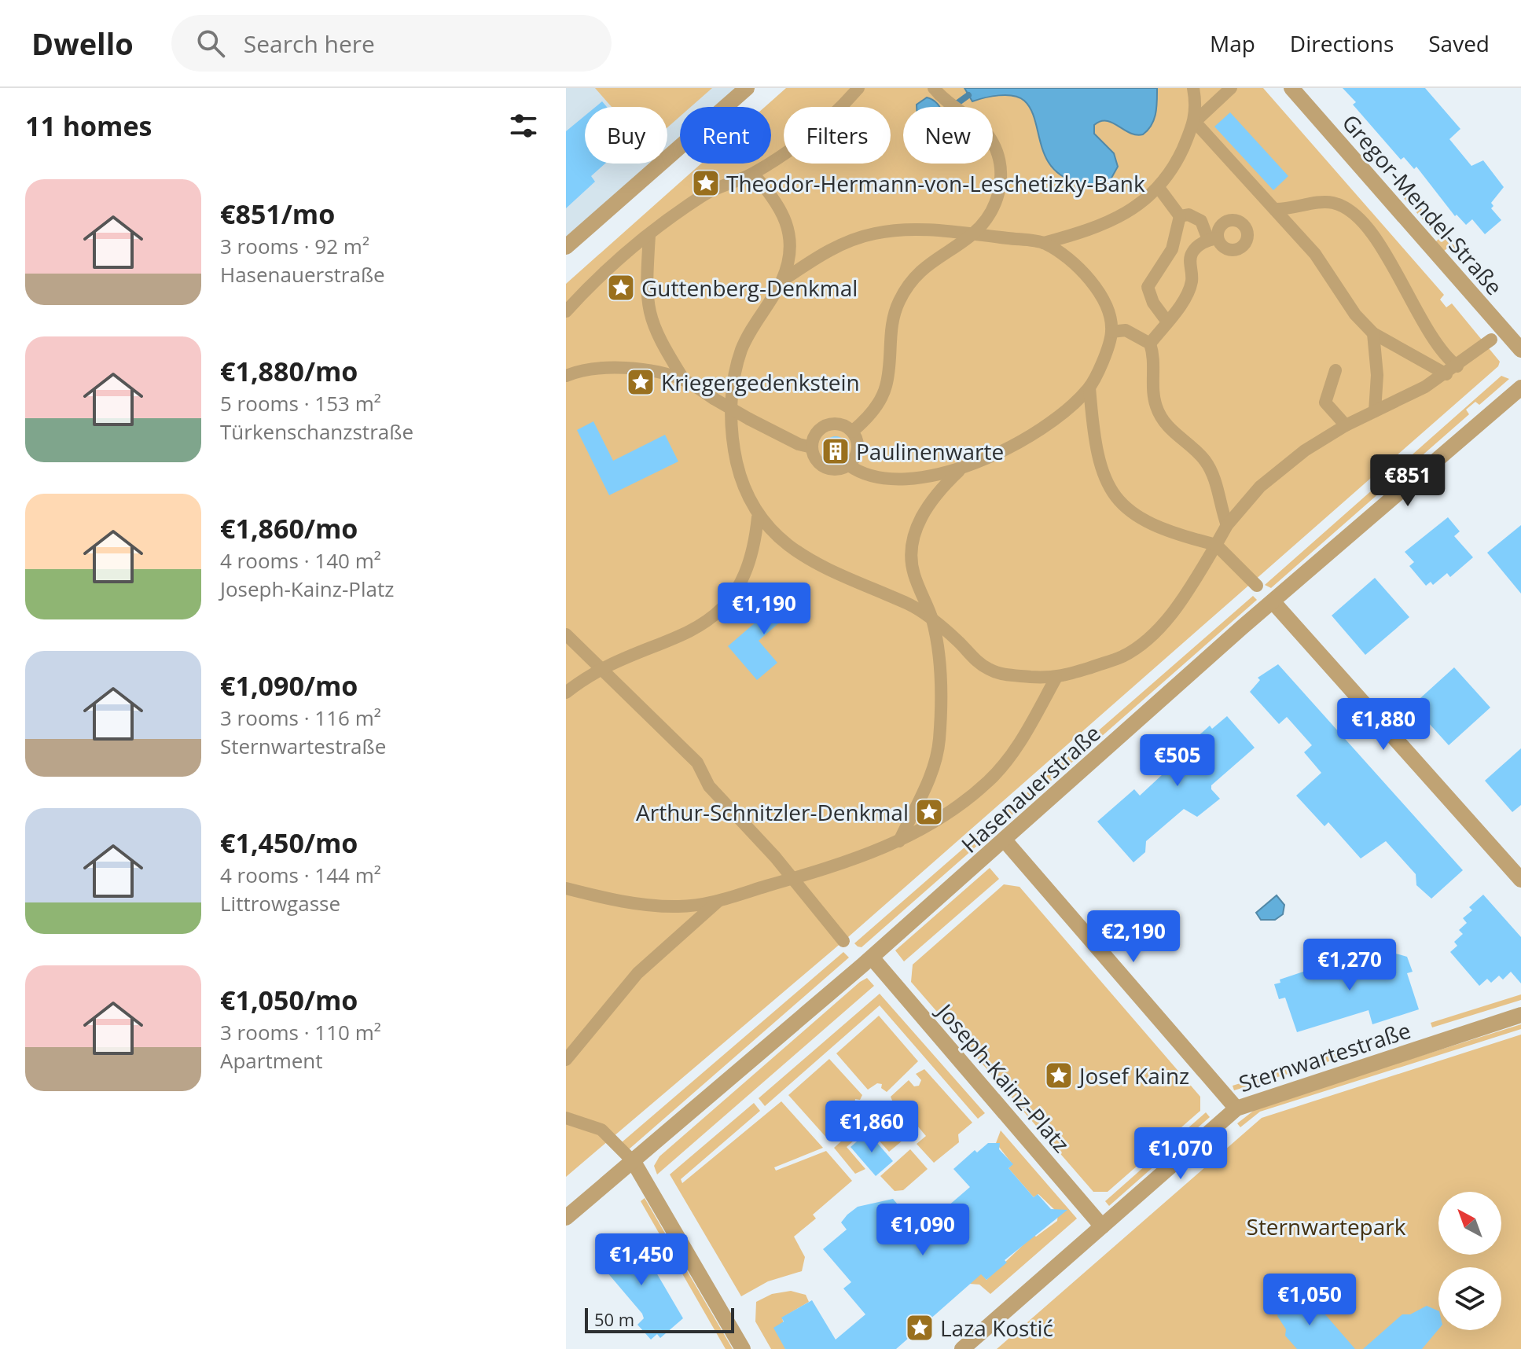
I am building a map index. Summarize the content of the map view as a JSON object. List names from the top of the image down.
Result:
{
  "streets": {
    "street": [
      "Gregor-Mendel-Straße",
      "Hasenauerstraße",
      "Sternwartestraße",
      "Joseph-Kainz-Platz"
    ]
  },
  "crossings": [
    ["Hasenauerstraße", "Joseph-Kainz-Platz"],
    ["Sternwartestraße", "Joseph-Kainz-Platz"]
  ],
  "parks": ["Sternwartepark"],
  "places": {
    "place": [
      "Theodor-Hermann-von-Leschetizky-Bank",
      "Guttenberg-Denkmal",
      "Kriegergedenkstein",
      "Arthur-Schnitzler-Denkmal",
      "Josef Kainz",
      "Laza Kostić"
    ],
    "building": ["Paulinenwarte"]
  },
  "scale_bar": "50 m",
  "north": "top left",
  "page": {
    "header": "Dwello",
    "search": "Search here",
    "nav": ["Map", "Directions", "Saved"],
    "heading": "11 homes",
    "chip": [
      "Buy",
      "Rent",
      "Filters",
      "New"
    ],
    "list": [
      {
        "name": "€851/mo",
        "note": "3 rooms · 92 m² · Hasenauerstraße"
      },
      {
        "name": "€1,880/mo",
        "note": "5 rooms · 153 m² · Türkenschanzstraße"
      },
      {
        "name": "€1,860/mo",
        "note": "4 rooms · 140 m² · Joseph-Kainz-Platz"
      },
      {
        "name": "€1,090/mo",
        "note": "3 rooms · 116 m² · Sternwartestraße"
      },
      {
        "name": "€1,450/mo",
        "note": "4 rooms · 144 m² · Littrowgasse"
      },
      {
        "name": "€1,050/mo",
        "note": "3 rooms · 110 m² · Apartment"
      }
    ],
    "price": [
      "€851",
      "€1,190",
      "€1,880",
      "€505",
      "€2,190",
      "€1,270",
      "€1,860",
      "€1,070",
      "€1,090",
      "€1,450",
      "€1,050"
    ],
    "scale": "50 m"
  }
}
